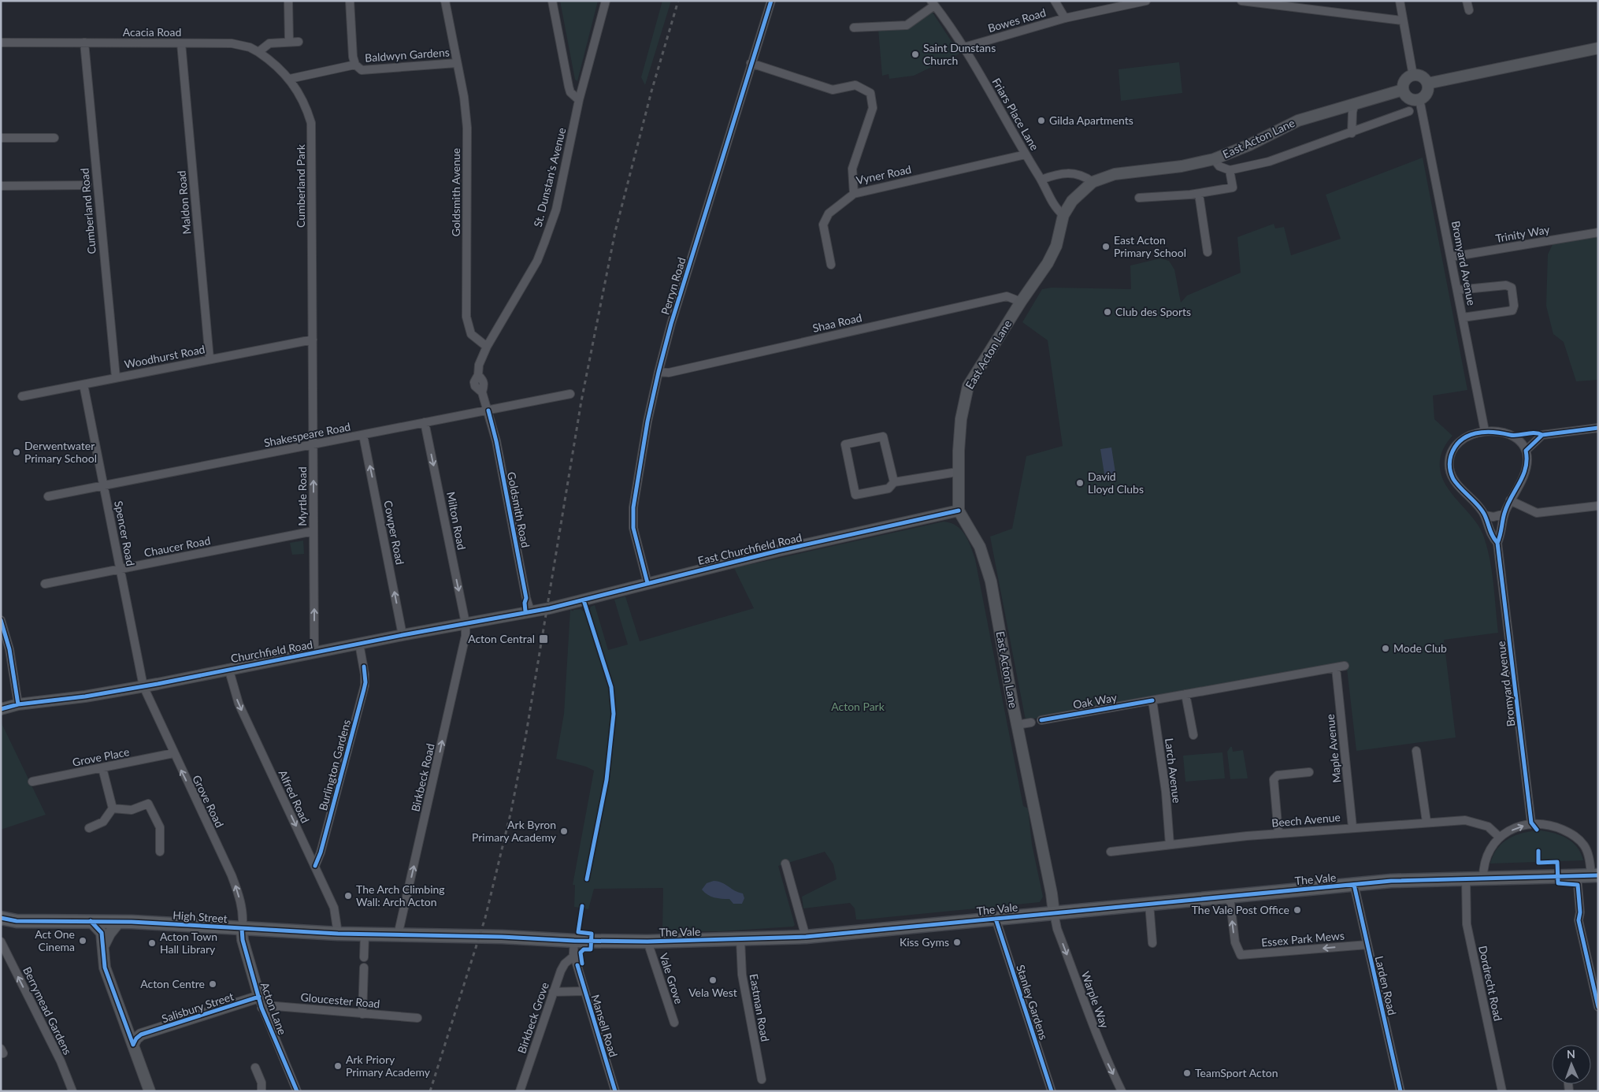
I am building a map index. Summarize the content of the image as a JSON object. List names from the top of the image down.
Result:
{
  "streets": {
    "main road": ["The Vale", "High Street"],
    "street": [
      "Bowes Road",
      "Acacia Road",
      "Baldwyn Gardens",
      "Friars Place Lane",
      "East Acton Lane",
      "Vyner Road",
      "St. Dunstan's Avenue",
      "Cumberland Park",
      "Goldsmith Avenue",
      "Maldon Road",
      "Cumberland Road",
      "Trinity Way",
      "Bromyard Avenue",
      "Perryn Road",
      "Shaa Road",
      "Woodhurst Road",
      "Shakespeare Road",
      "Myrtle Road",
      "Goldsmith Road",
      "Milton Road",
      "Cowper Road",
      "Spencer Road",
      "Chaucer Road",
      "East Churchfield Road",
      "Churchfield Road",
      "Oak Way",
      "Maple Avenue",
      "Grove Place",
      "Burlington Gardens",
      "Larch Avenue",
      "Birkbeck Road",
      "Alfred Road",
      "Grove Road",
      "Beech Avenue",
      "Essex Park Mews",
      "Vale Grove",
      "Dordrecht Road",
      "Larden Road",
      "Warple Way",
      "Gloucester Road",
      "Stanley Gardens",
      "Salisbury Street",
      "Eastman Road",
      "Acton Lane",
      "Berrymead Gardens",
      "Birkbeck Grove",
      "Mansell Road"
    ]
  },
  "crossings": [
    ["Bowes Road", "Friars Place Lane"],
    ["Acacia Road", "Cumberland Park"],
    ["Acacia Road", "Maldon Road"],
    ["Acacia Road", "Cumberland Road"],
    ["Baldwyn Gardens", "Goldsmith Avenue"],
    ["Friars Place Lane", "East Acton Lane"],
    ["Friars Place Lane", "Vyner Road"],
    ["East Acton Lane", "Bromyard Avenue"],
    ["East Acton Lane", "Shaa Road"],
    ["East Acton Lane", "East Churchfield Road"],
    ["East Acton Lane", "The Vale"],
    ["East Acton Lane", "Warple Way"],
    ["Vyner Road", "Perryn Road"],
    ["St. Dunstan's Avenue", "Goldsmith Avenue"],
    ["Cumberland Park", "Woodhurst Road"],
    ["Cumberland Park", "Myrtle Road"],
    ["Maldon Road", "Woodhurst Road"],
    ["Cumberland Road", "Woodhurst Road"],
    ["Trinity Way", "Bromyard Avenue"],
    ["Perryn Road", "Shaa Road"],
    ["Perryn Road", "East Churchfield Road"],
    ["Woodhurst Road", "Myrtle Road"],
    ["Woodhurst Road", "Spencer Road"],
    ["Shakespeare Road", "Myrtle Road"],
    ["Shakespeare Road", "Goldsmith Road"],
    ["Shakespeare Road", "Milton Road"],
    ["Shakespeare Road", "Cowper Road"],
    ["Shakespeare Road", "Spencer Road"],
    ["Myrtle Road", "Chaucer Road"],
    ["Myrtle Road", "Churchfield Road"],
    ["Goldsmith Road", "Churchfield Road"],
    ["Milton Road", "Churchfield Road"],
    ["Milton Road", "Birkbeck Road"],
    ["Cowper Road", "Churchfield Road"],
    ["Spencer Road", "Chaucer Road"],
    ["Spencer Road", "Churchfield Road"],
    ["Spencer Road", "Grove Road"],
    ["East Churchfield Road", "Churchfield Road"],
    ["Churchfield Road", "Burlington Gardens"],
    ["Churchfield Road", "Birkbeck Road"],
    ["Churchfield Road", "Alfred Road"],
    ["Churchfield Road", "Grove Road"],
    ["Oak Way", "Maple Avenue"],
    ["Oak Way", "Larch Avenue"],
    ["Maple Avenue", "Beech Avenue"],
    ["Grove Place", "Grove Road"],
    ["Burlington Gardens", "Alfred Road"],
    ["Larch Avenue", "Beech Avenue"],
    ["Birkbeck Road", "The Vale"],
    ["Birkbeck Road", "High Street"],
    ["Alfred Road", "High Street"],
    ["Grove Road", "High Street"],
    ["Grove Road", "Acton Lane"],
    ["The Vale", "High Street"],
    ["The Vale", "Essex Park Mews"],
    ["The Vale", "Vale Grove"],
    ["The Vale", "Dordrecht Road"],
    ["The Vale", "Larden Road"],
    ["The Vale", "Warple Way"],
    ["The Vale", "Stanley Gardens"],
    ["The Vale", "Eastman Road"],
    ["The Vale", "Mansell Road"],
    ["High Street", "Acton Lane"],
    ["Essex Park Mews", "Larden Road"],
    ["Gloucester Road", "Salisbury Street"],
    ["Gloucester Road", "Acton Lane"],
    ["Salisbury Street", "Acton Lane"],
    ["Birkbeck Grove", "Mansell Road"]
  ],
  "one_way": [
    "Myrtle Road",
    "Milton Road",
    "Cowper Road",
    "Birkbeck Road",
    "Alfred Road",
    "Grove Road",
    "Warple Way",
    "Berrymead Gardens"
  ],
  "parks": ["Acton Park"],
  "places": {
    "other": [
      "Saint Dunstans Church",
      "Gilda Apartments",
      "East Acton Primary School",
      "Club des Sports",
      "Derwentwater Primary School",
      "David Lloyd Clubs",
      "Mode Club",
      "Ark Byron Primary Academy",
      "The Arch Climbing Wall: Arch Acton",
      "The Vale Post Office",
      "Act One Cinema",
      "Kiss Gyms",
      "Acton Town Hall Library",
      "Vela West",
      "Acton Centre",
      "Ark Priory Primary Academy",
      "TeamSport Acton"
    ],
    "transit": ["Acton Central"]
  },
  "north": "top"
}
